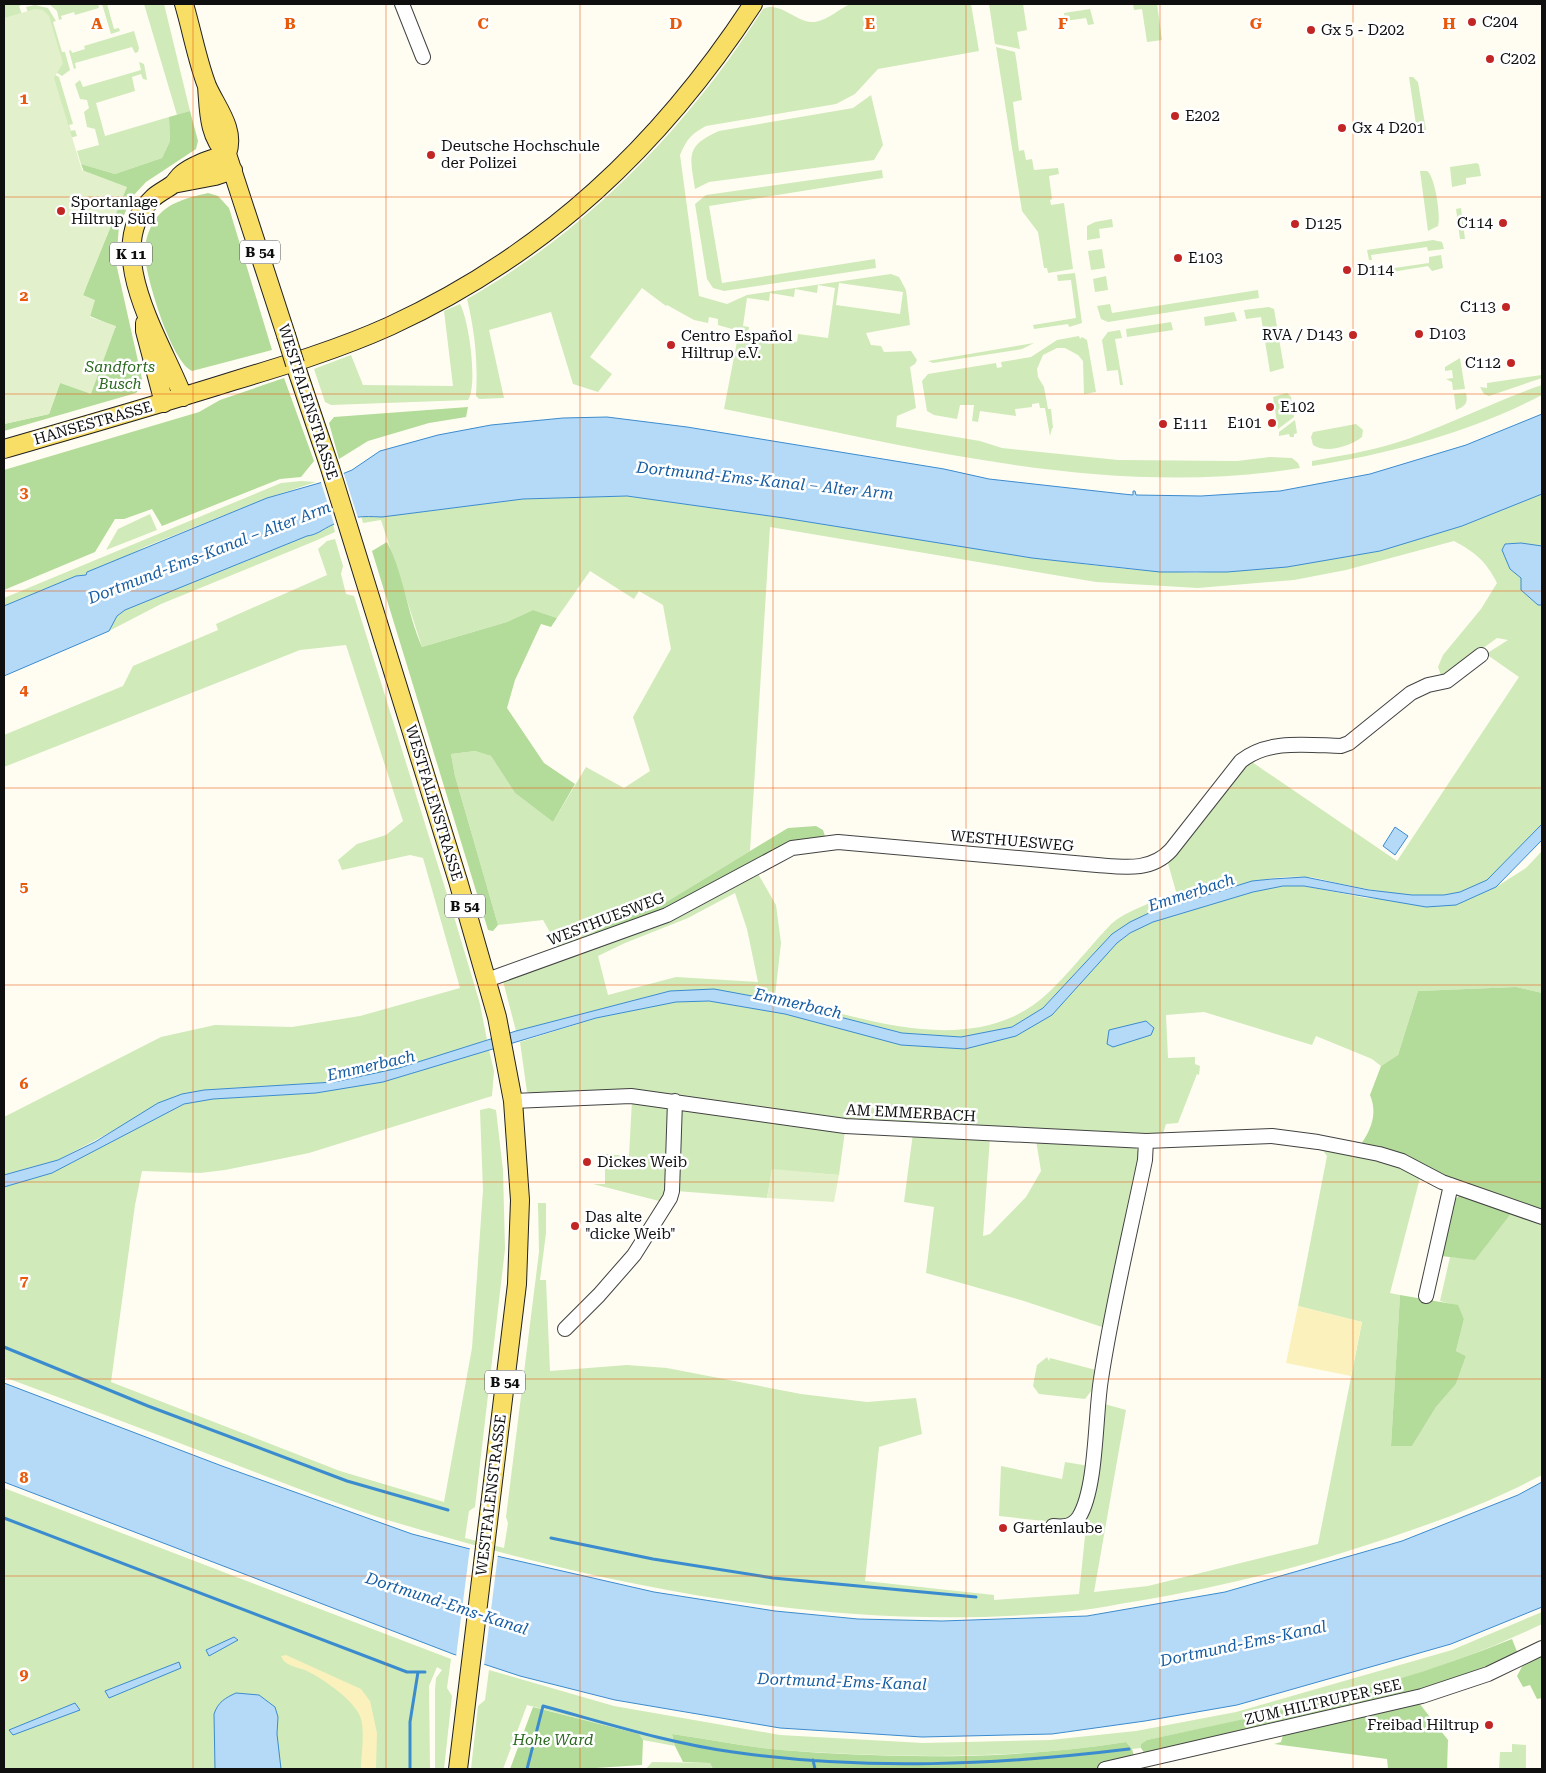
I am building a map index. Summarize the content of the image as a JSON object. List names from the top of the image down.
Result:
{
  "streets": {
    "main road": [
      "B 54",
      "K 11",
      "WESTFALENSTRASSE",
      "HANSESTRASSE"
    ],
    "street": ["WESTHUESWEG", "AM EMMERBACH", "ZUM HILTRUPER SEE"]
  },
  "crossings": [
    ["K 11", "WESTFALENSTRASSE"],
    ["K 11", "HANSESTRASSE"],
    ["WESTFALENSTRASSE", "WESTHUESWEG"],
    ["WESTFALENSTRASSE", "AM EMMERBACH"]
  ],
  "water": ["Dortmund-Ems-Kanal – Alter Arm", "Emmerbach", "Dortmund-Ems-Kanal"],
  "parks": ["Sandforts Busch", "Hohe Ward"],
  "places": [
    "C204",
    "Gx 5 - D202",
    "C202",
    "E202",
    "Gx 4 D201",
    "Deutsche Hochschule der Polizei",
    "Sportanlage Hiltrup Süd",
    "C114",
    "D125",
    "E103",
    "D114",
    "C113",
    "D103",
    "RVA / D143",
    "Centro Español Hiltrup e.V.",
    "C112",
    "E102",
    "E101",
    "E111",
    "Dickes Weib",
    "Das alte \"dicke Weib\"",
    "Gartenlaube",
    "Freibad Hiltrup"
  ],
  "grid": {
    "columns": [
      "A",
      "B",
      "C",
      "D",
      "E",
      "F",
      "G",
      "H"
    ],
    "rows": [
      "1",
      "2",
      "3",
      "4",
      "5",
      "6",
      "7",
      "8",
      "9"
    ]
  }
}
